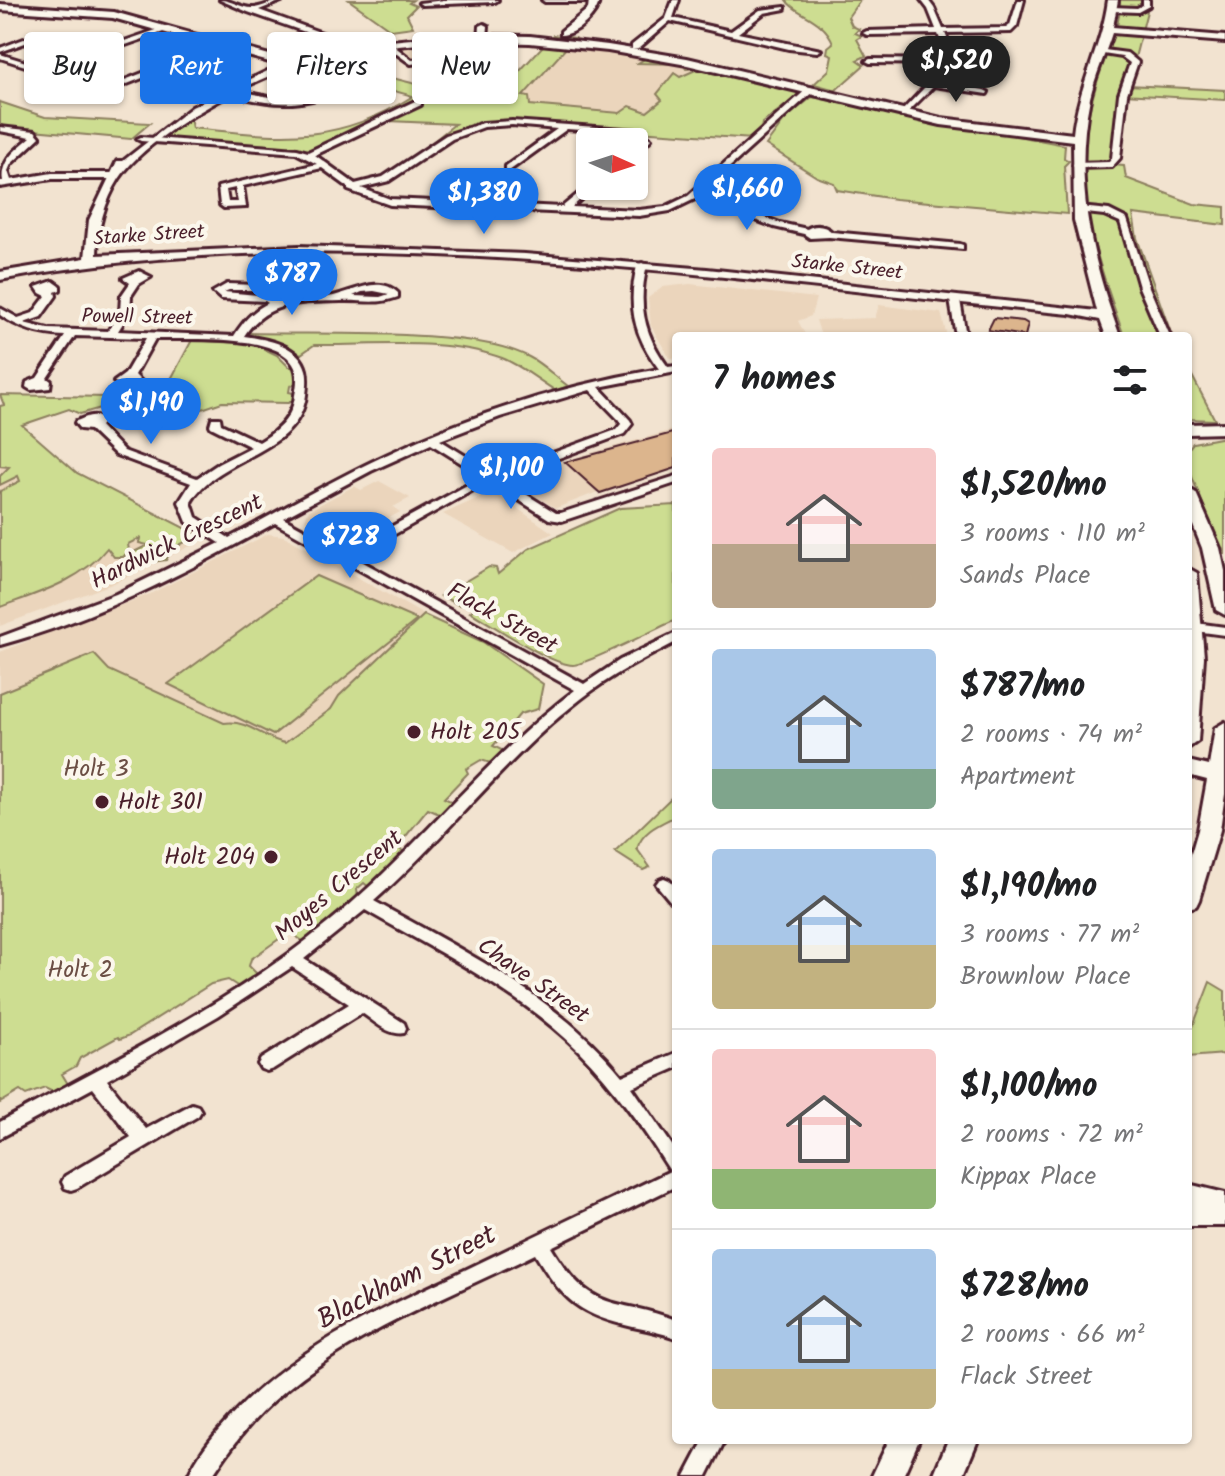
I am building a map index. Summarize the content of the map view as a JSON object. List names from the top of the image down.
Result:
{
  "streets": {
    "street": [
      "Starke Street",
      "Powell Street",
      "Hardwick Crescent",
      "Flack Street",
      "Moyes Crescent",
      "Chave Street",
      "Blackham Street"
    ]
  },
  "crossings": [
    ["Hardwick Crescent", "Flack Street"],
    ["Flack Street", "Moyes Crescent"],
    ["Moyes Crescent", "Chave Street"]
  ],
  "parks": ["Holt 3", "Holt 2"],
  "places": ["Holt 205", "Holt 301", "Holt 204"],
  "north": "right",
  "page": {
    "chip": [
      "Buy",
      "Rent",
      "Filters",
      "New"
    ],
    "price": [
      "$1,520",
      "$1,660",
      "$1,380",
      "$787",
      "$1,190",
      "$1,100",
      "$728"
    ],
    "heading": "7 homes",
    "list": [
      {
        "name": "$1,520/mo",
        "note": "3 rooms · 110 m² · Sands Place"
      },
      {
        "name": "$787/mo",
        "note": "2 rooms · 74 m² · Apartment"
      },
      {
        "name": "$1,190/mo",
        "note": "3 rooms · 77 m² · Brownlow Place"
      },
      {
        "name": "$1,100/mo",
        "note": "2 rooms · 72 m² · Kippax Place"
      },
      {
        "name": "$728/mo",
        "note": "2 rooms · 66 m² · Flack Street"
      }
    ]
  }
}
